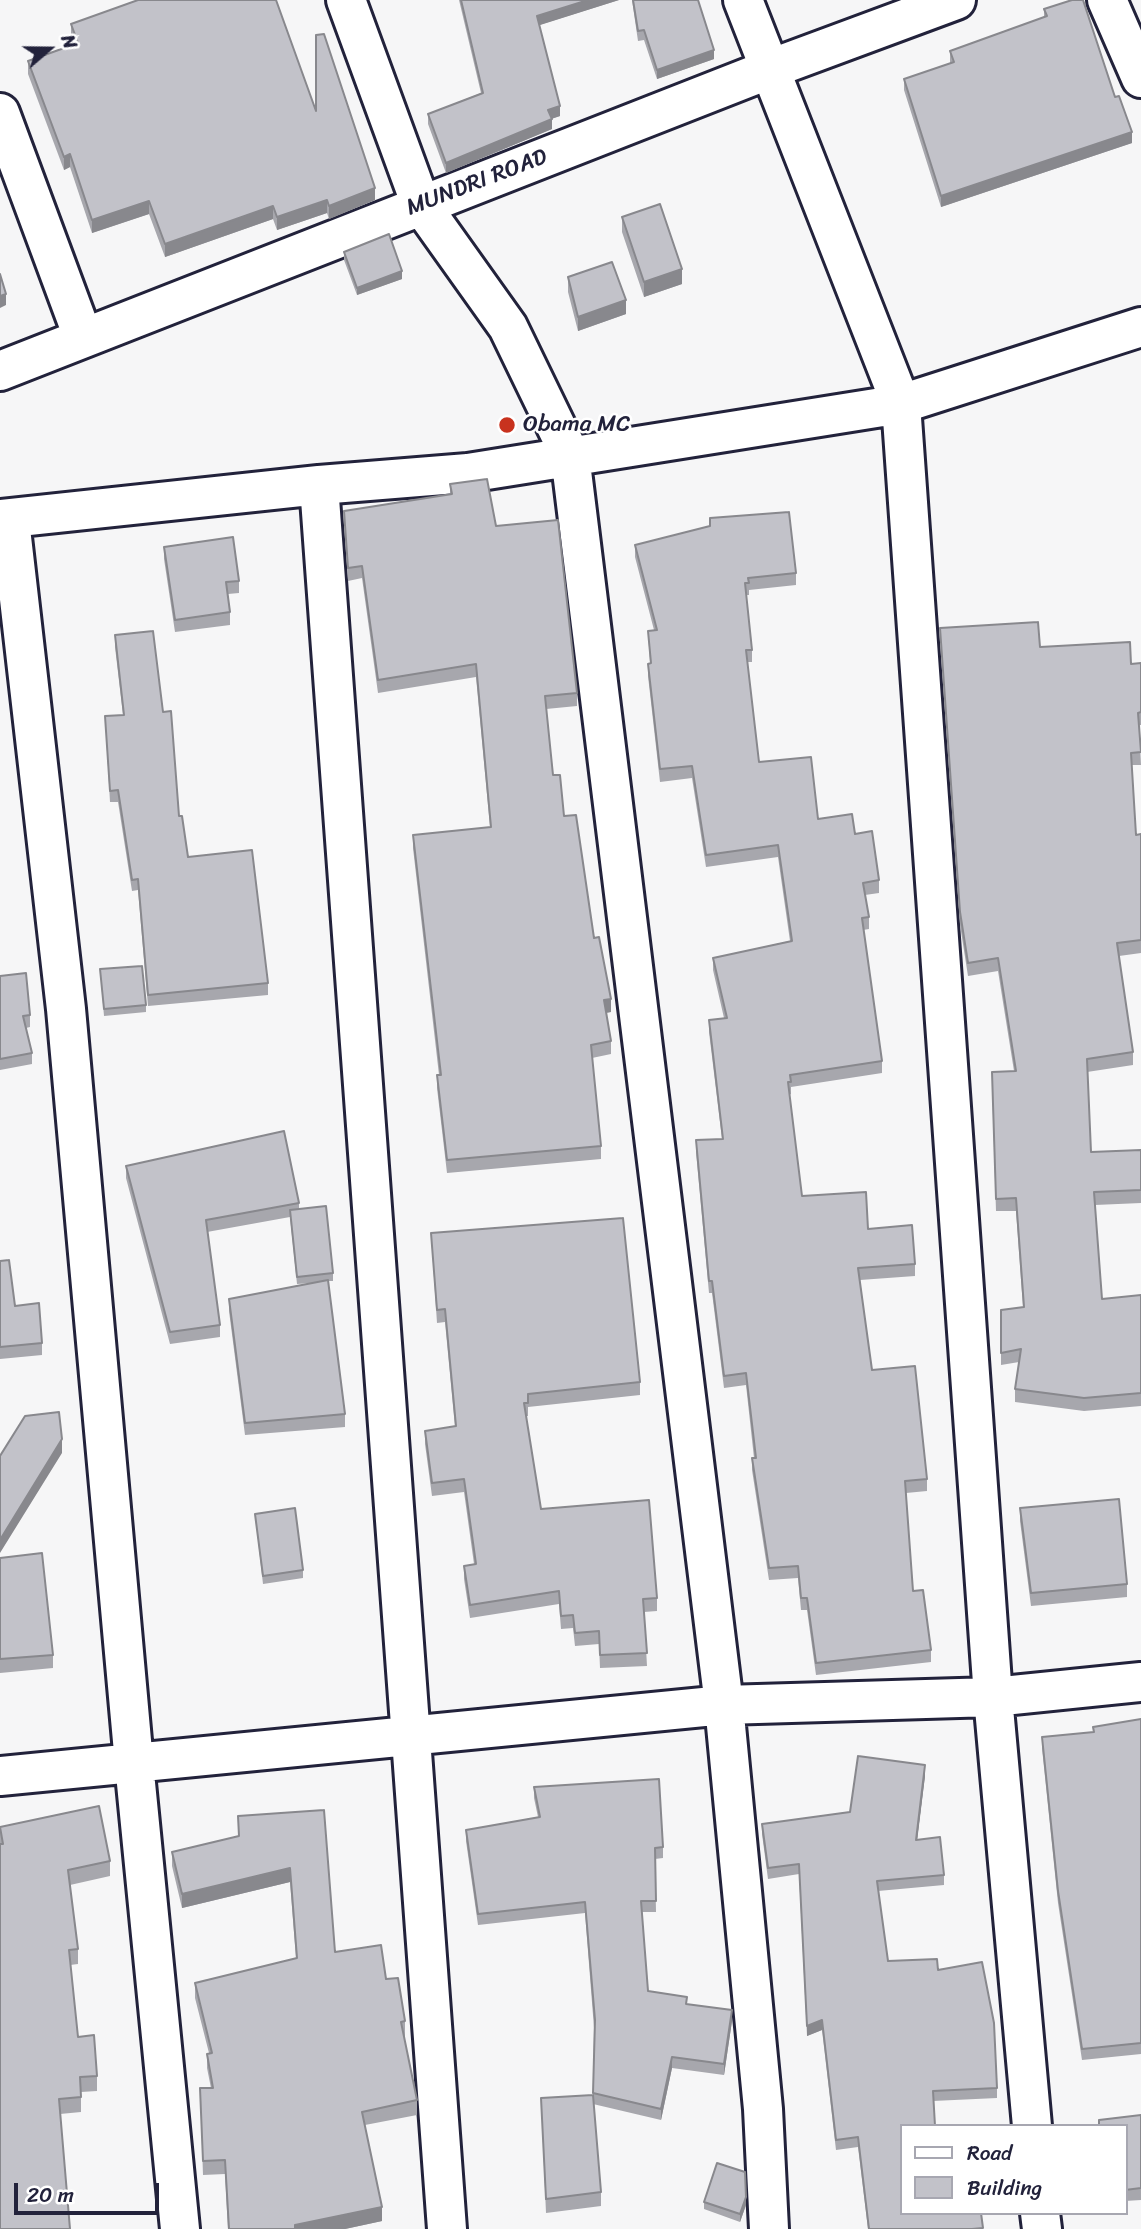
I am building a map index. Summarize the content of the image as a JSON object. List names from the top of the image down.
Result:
{
  "streets": {
    "street": ["MUNDRI ROAD"]
  },
  "places": ["Obama MC"],
  "legend": ["Road", "Building"],
  "scale_bar": "20 m",
  "north": "right"
}
